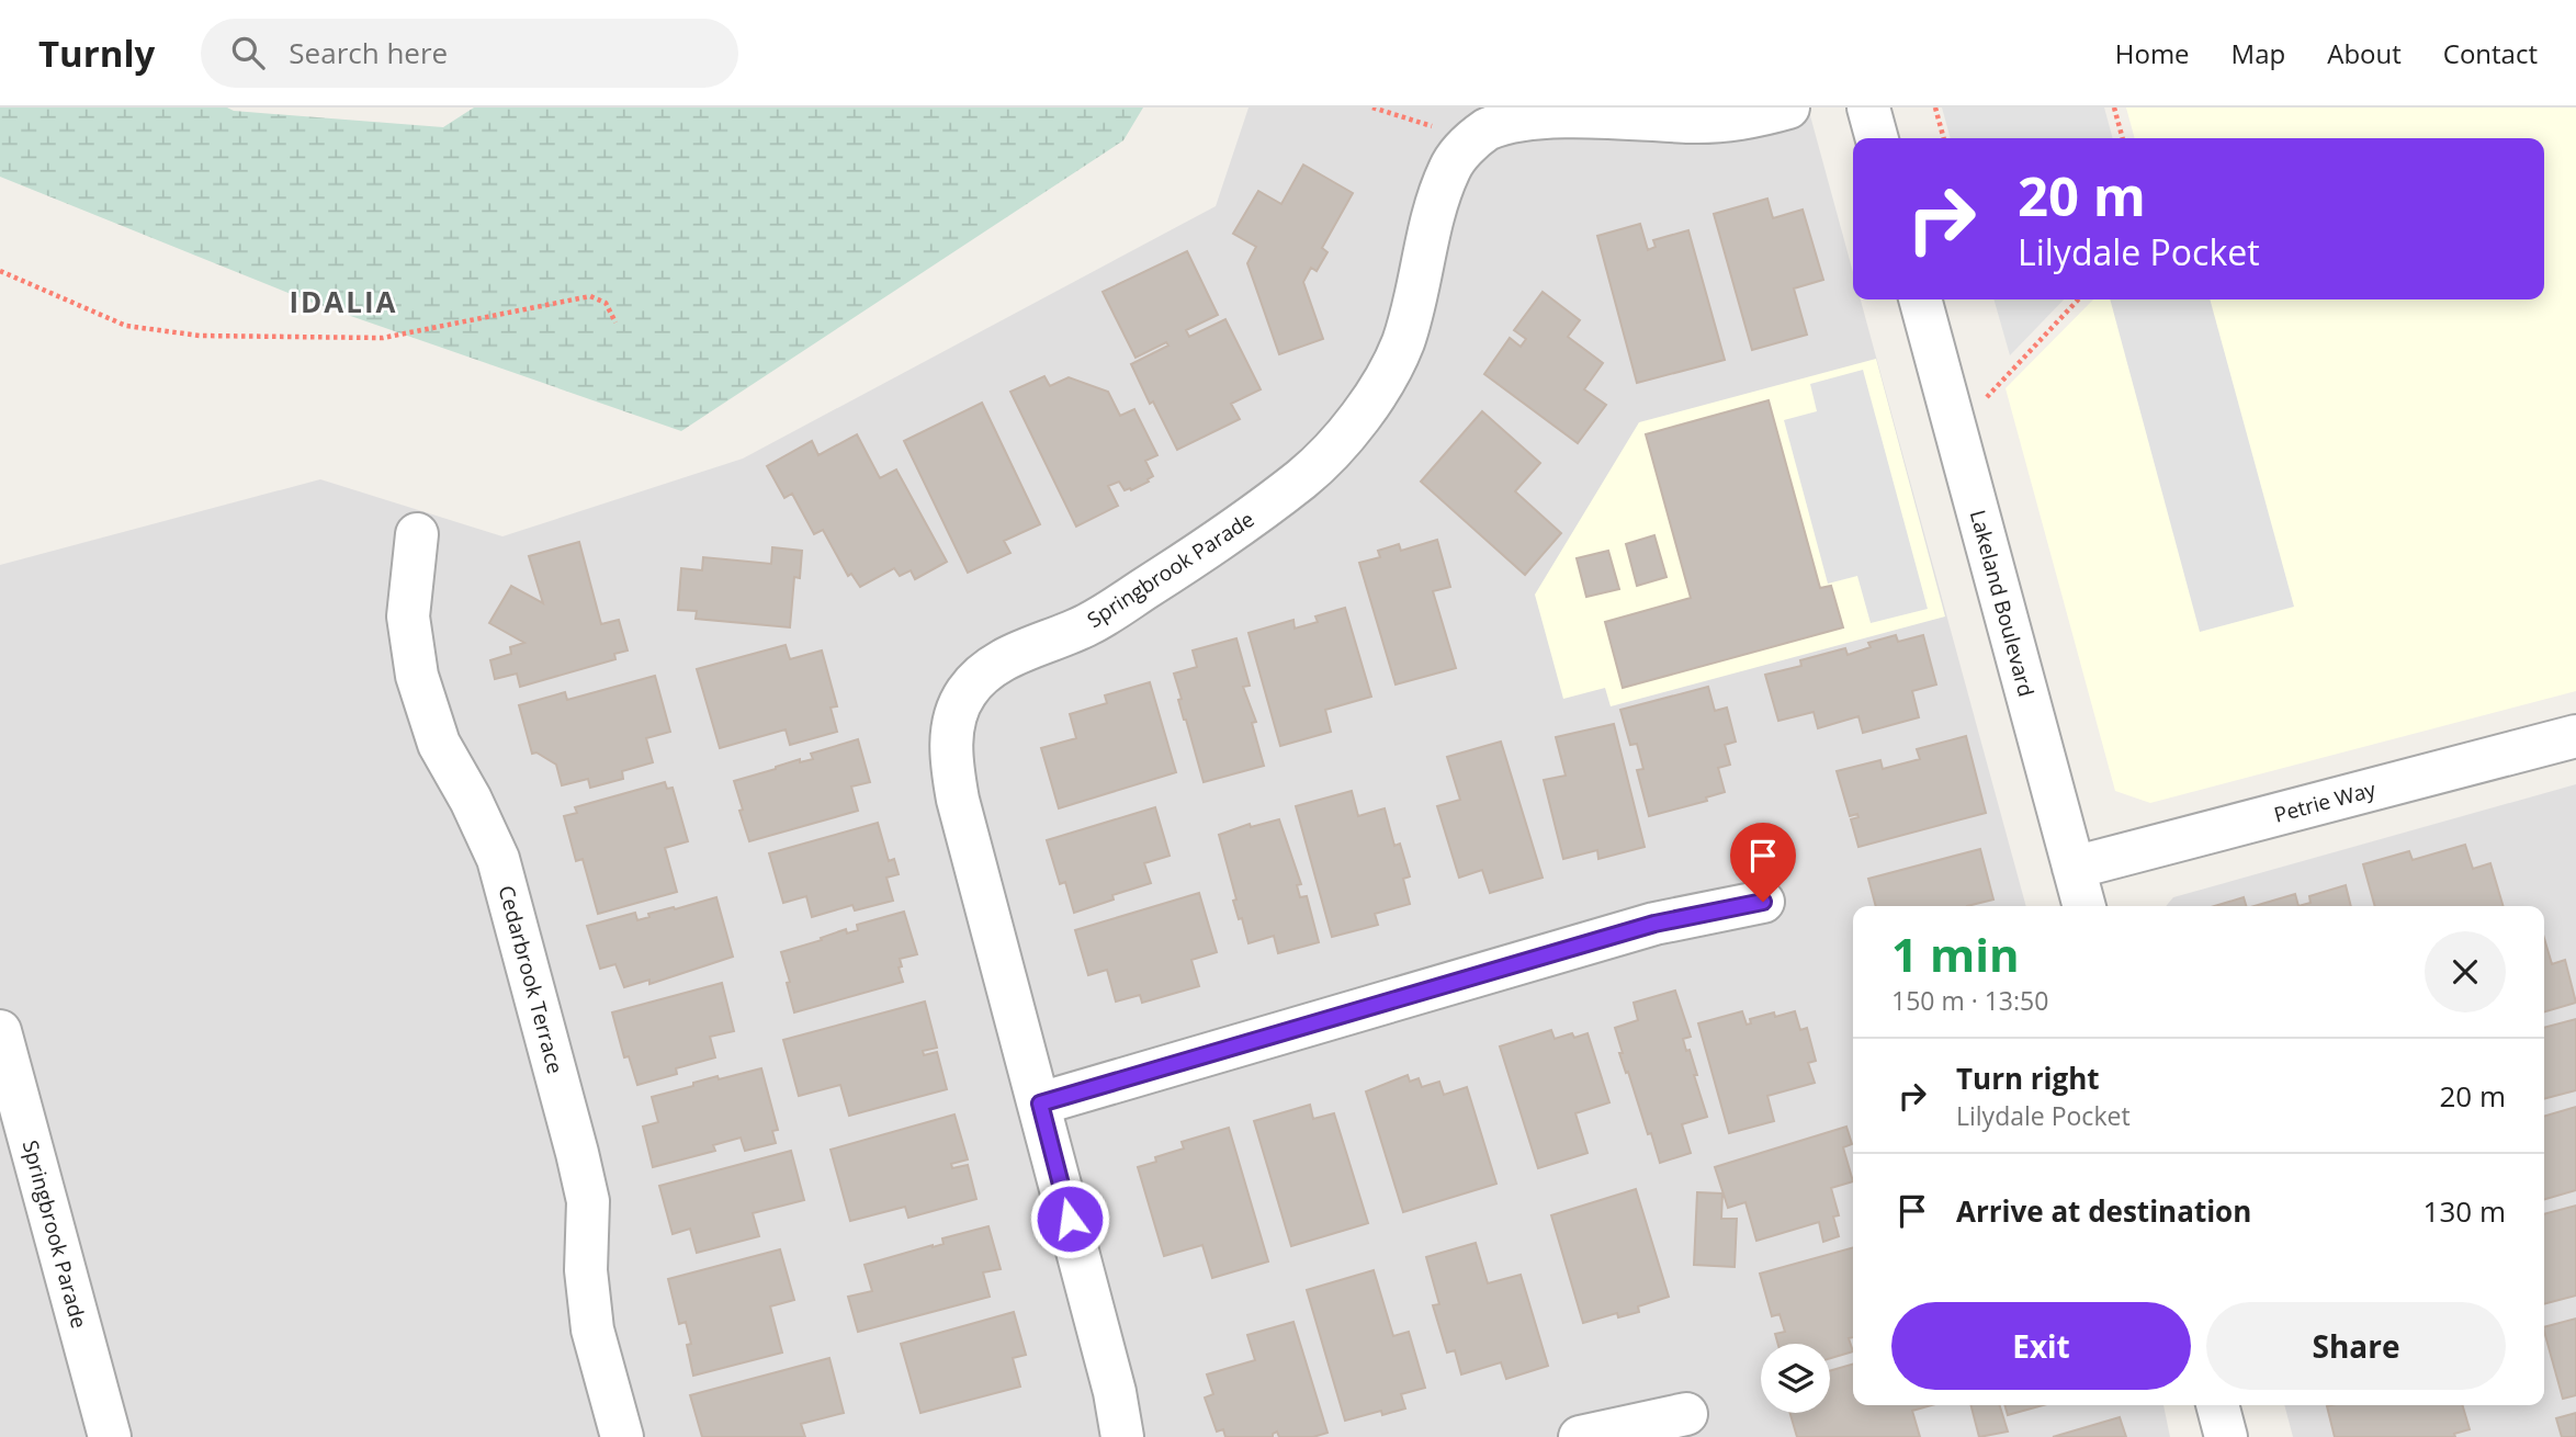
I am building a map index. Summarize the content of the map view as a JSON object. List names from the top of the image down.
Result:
{
  "streets": {
    "street": [
      "Springbrook Parade",
      "Lakeland Boulevard",
      "Petrie Way",
      "Cedarbrook Terrace"
    ]
  },
  "crossings": [
    ["Lakeland Boulevard", "Petrie Way"]
  ],
  "districts": ["IDALIA"],
  "page": {
    "header": "Turnly",
    "search": "Search here",
    "nav": [
      "Home",
      "Map",
      "About",
      "Contact"
    ],
    "turn": ["20 m", "Lilydale Pocket"],
    "heading": ["1 min", "150 m · 13:50"],
    "list": [
      {
        "name": "Turn right",
        "note": "Lilydale Pocket",
        "value": "20 m"
      },
      {
        "name": "Arrive at destination",
        "value": "130 m"
      }
    ],
    "buttons": ["Exit", "Share"]
  }
}
